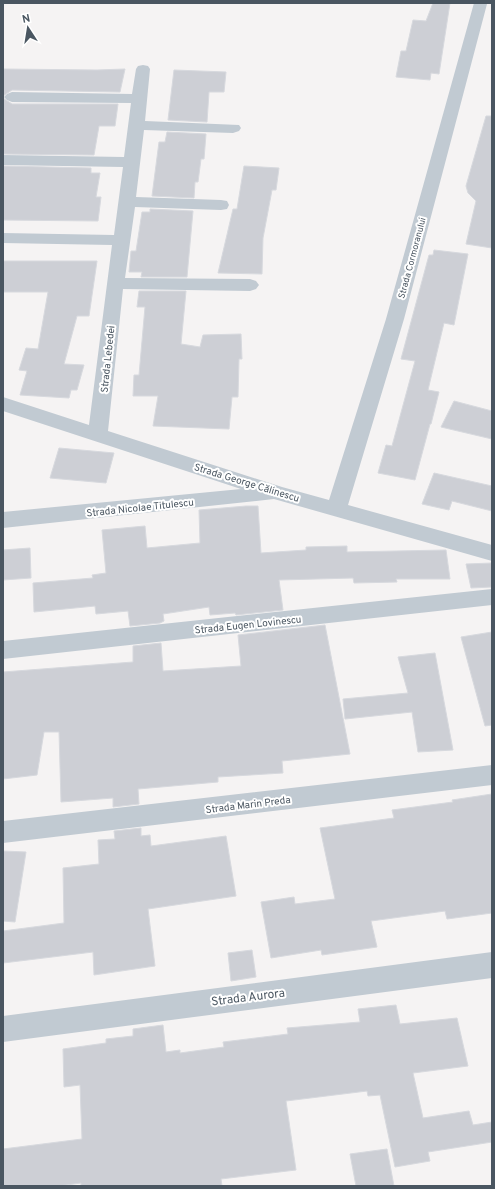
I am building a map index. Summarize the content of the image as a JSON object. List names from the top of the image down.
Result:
{
  "streets": {
    "street": [
      "Strada Cormoranului",
      "Strada Lebedei",
      "Strada George Călinescu",
      "Strada Nicolae Titulescu",
      "Strada Eugen Lovinescu",
      "Strada Marin Preda",
      "Strada Aurora"
    ]
  },
  "crossings": [
    ["Strada Cormoranului", "Strada George Călinescu"],
    ["Strada Lebedei", "Strada George Călinescu"],
    ["Strada George Călinescu", "Strada Nicolae Titulescu"]
  ],
  "north": "top"
}
